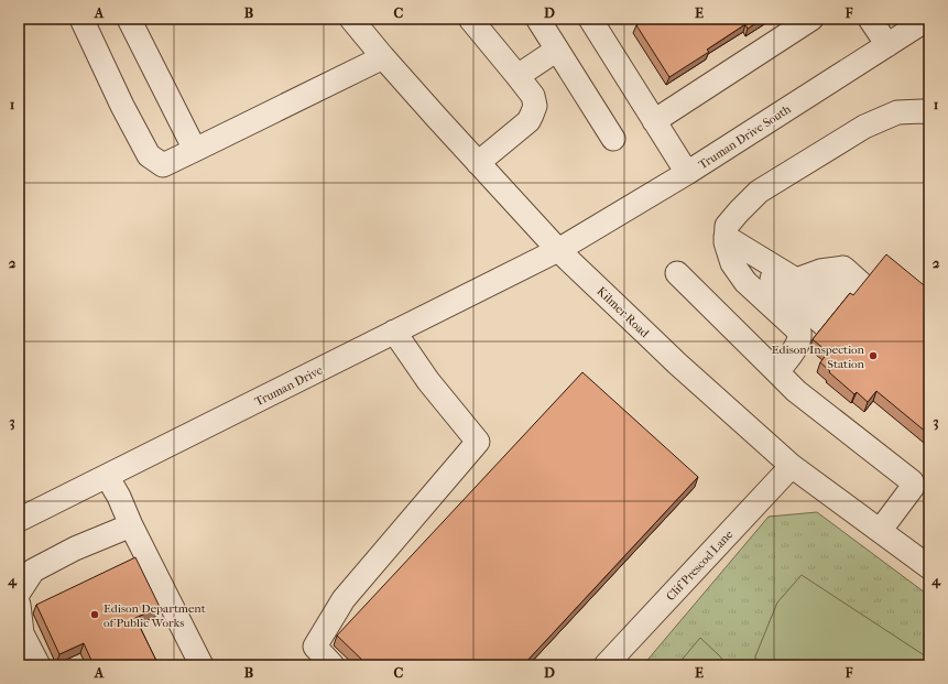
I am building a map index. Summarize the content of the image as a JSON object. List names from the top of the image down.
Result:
{
  "streets": {
    "street": [
      "Truman Drive South",
      "Kilmer Road",
      "Truman Drive",
      "Clif Prescod Lane"
    ]
  },
  "crossings": [
    ["Truman Drive South", "Kilmer Road"],
    ["Truman Drive South", "Truman Drive"],
    ["Kilmer Road", "Truman Drive"],
    ["Kilmer Road", "Clif Prescod Lane"]
  ],
  "places": ["Edison Inspection Station", "Edison Department of Public Works"],
  "grid": {
    "columns": [
      "A",
      "B",
      "C",
      "D",
      "E",
      "F"
    ],
    "rows": [
      "1",
      "2",
      "3",
      "4"
    ]
  }
}
